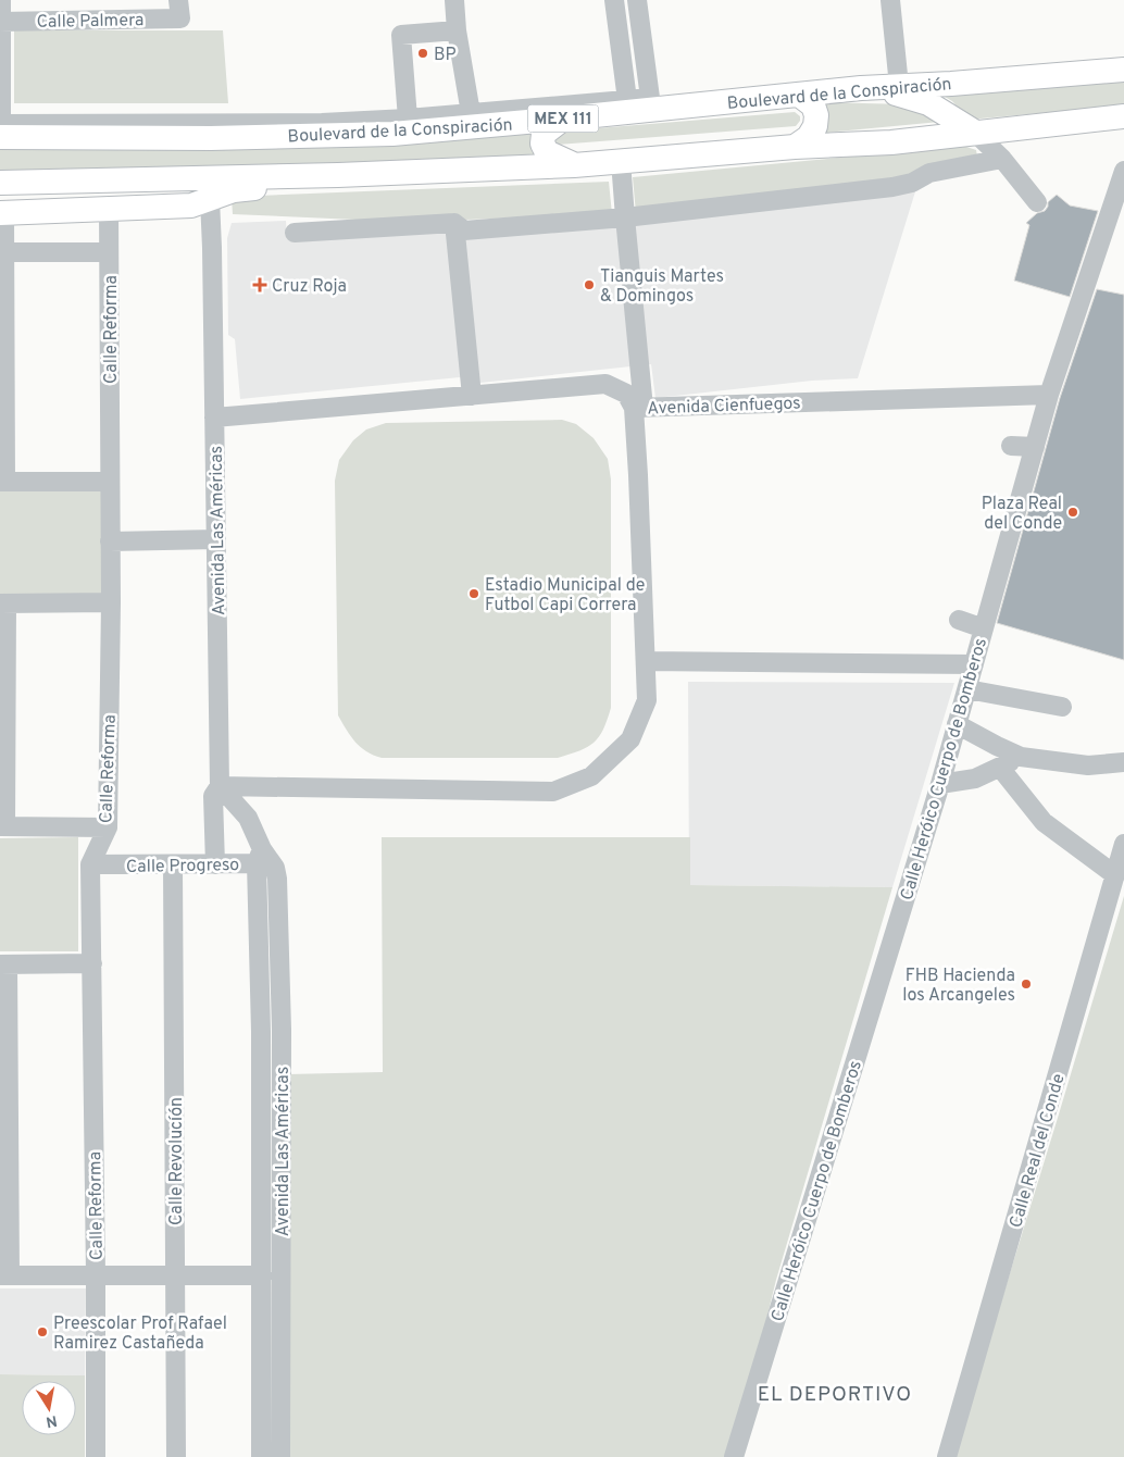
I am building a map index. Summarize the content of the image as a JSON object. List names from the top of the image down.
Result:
{
  "streets": {
    "main road": ["Boulevard de la Conspiración", "MEX 111"],
    "street": [
      "Calle Palmera",
      "Calle Reforma",
      "Avenida Cienfuegos",
      "Avenida Las Américas",
      "Calle Heróico Cuerpo de Bomberos",
      "Calle Progreso",
      "Calle Real del Conde",
      "Calle Revolucíón"
    ]
  },
  "crossings": [
    ["Calle Reforma", "Calle Progreso"],
    ["Avenida Cienfuegos", "Avenida Las Américas"],
    ["Avenida Cienfuegos", "Calle Heróico Cuerpo de Bomberos"],
    ["Avenida Las Américas", "Calle Progreso"],
    ["Calle Progreso", "Calle Revolucíón"]
  ],
  "districts": ["EL DEPORTIVO"],
  "places": {
    "other": [
      "BP",
      "Tianguis Martes & Domingos",
      "Plaza Real del Conde",
      "Estadio Municipal de Futbol Capi Correra",
      "FHB Hacienda los Arcangeles",
      "Preescolar Prof Rafael Ramirez Castañeda"
    ],
    "health": ["Cruz Roja"]
  },
  "north": "bottom"
}
